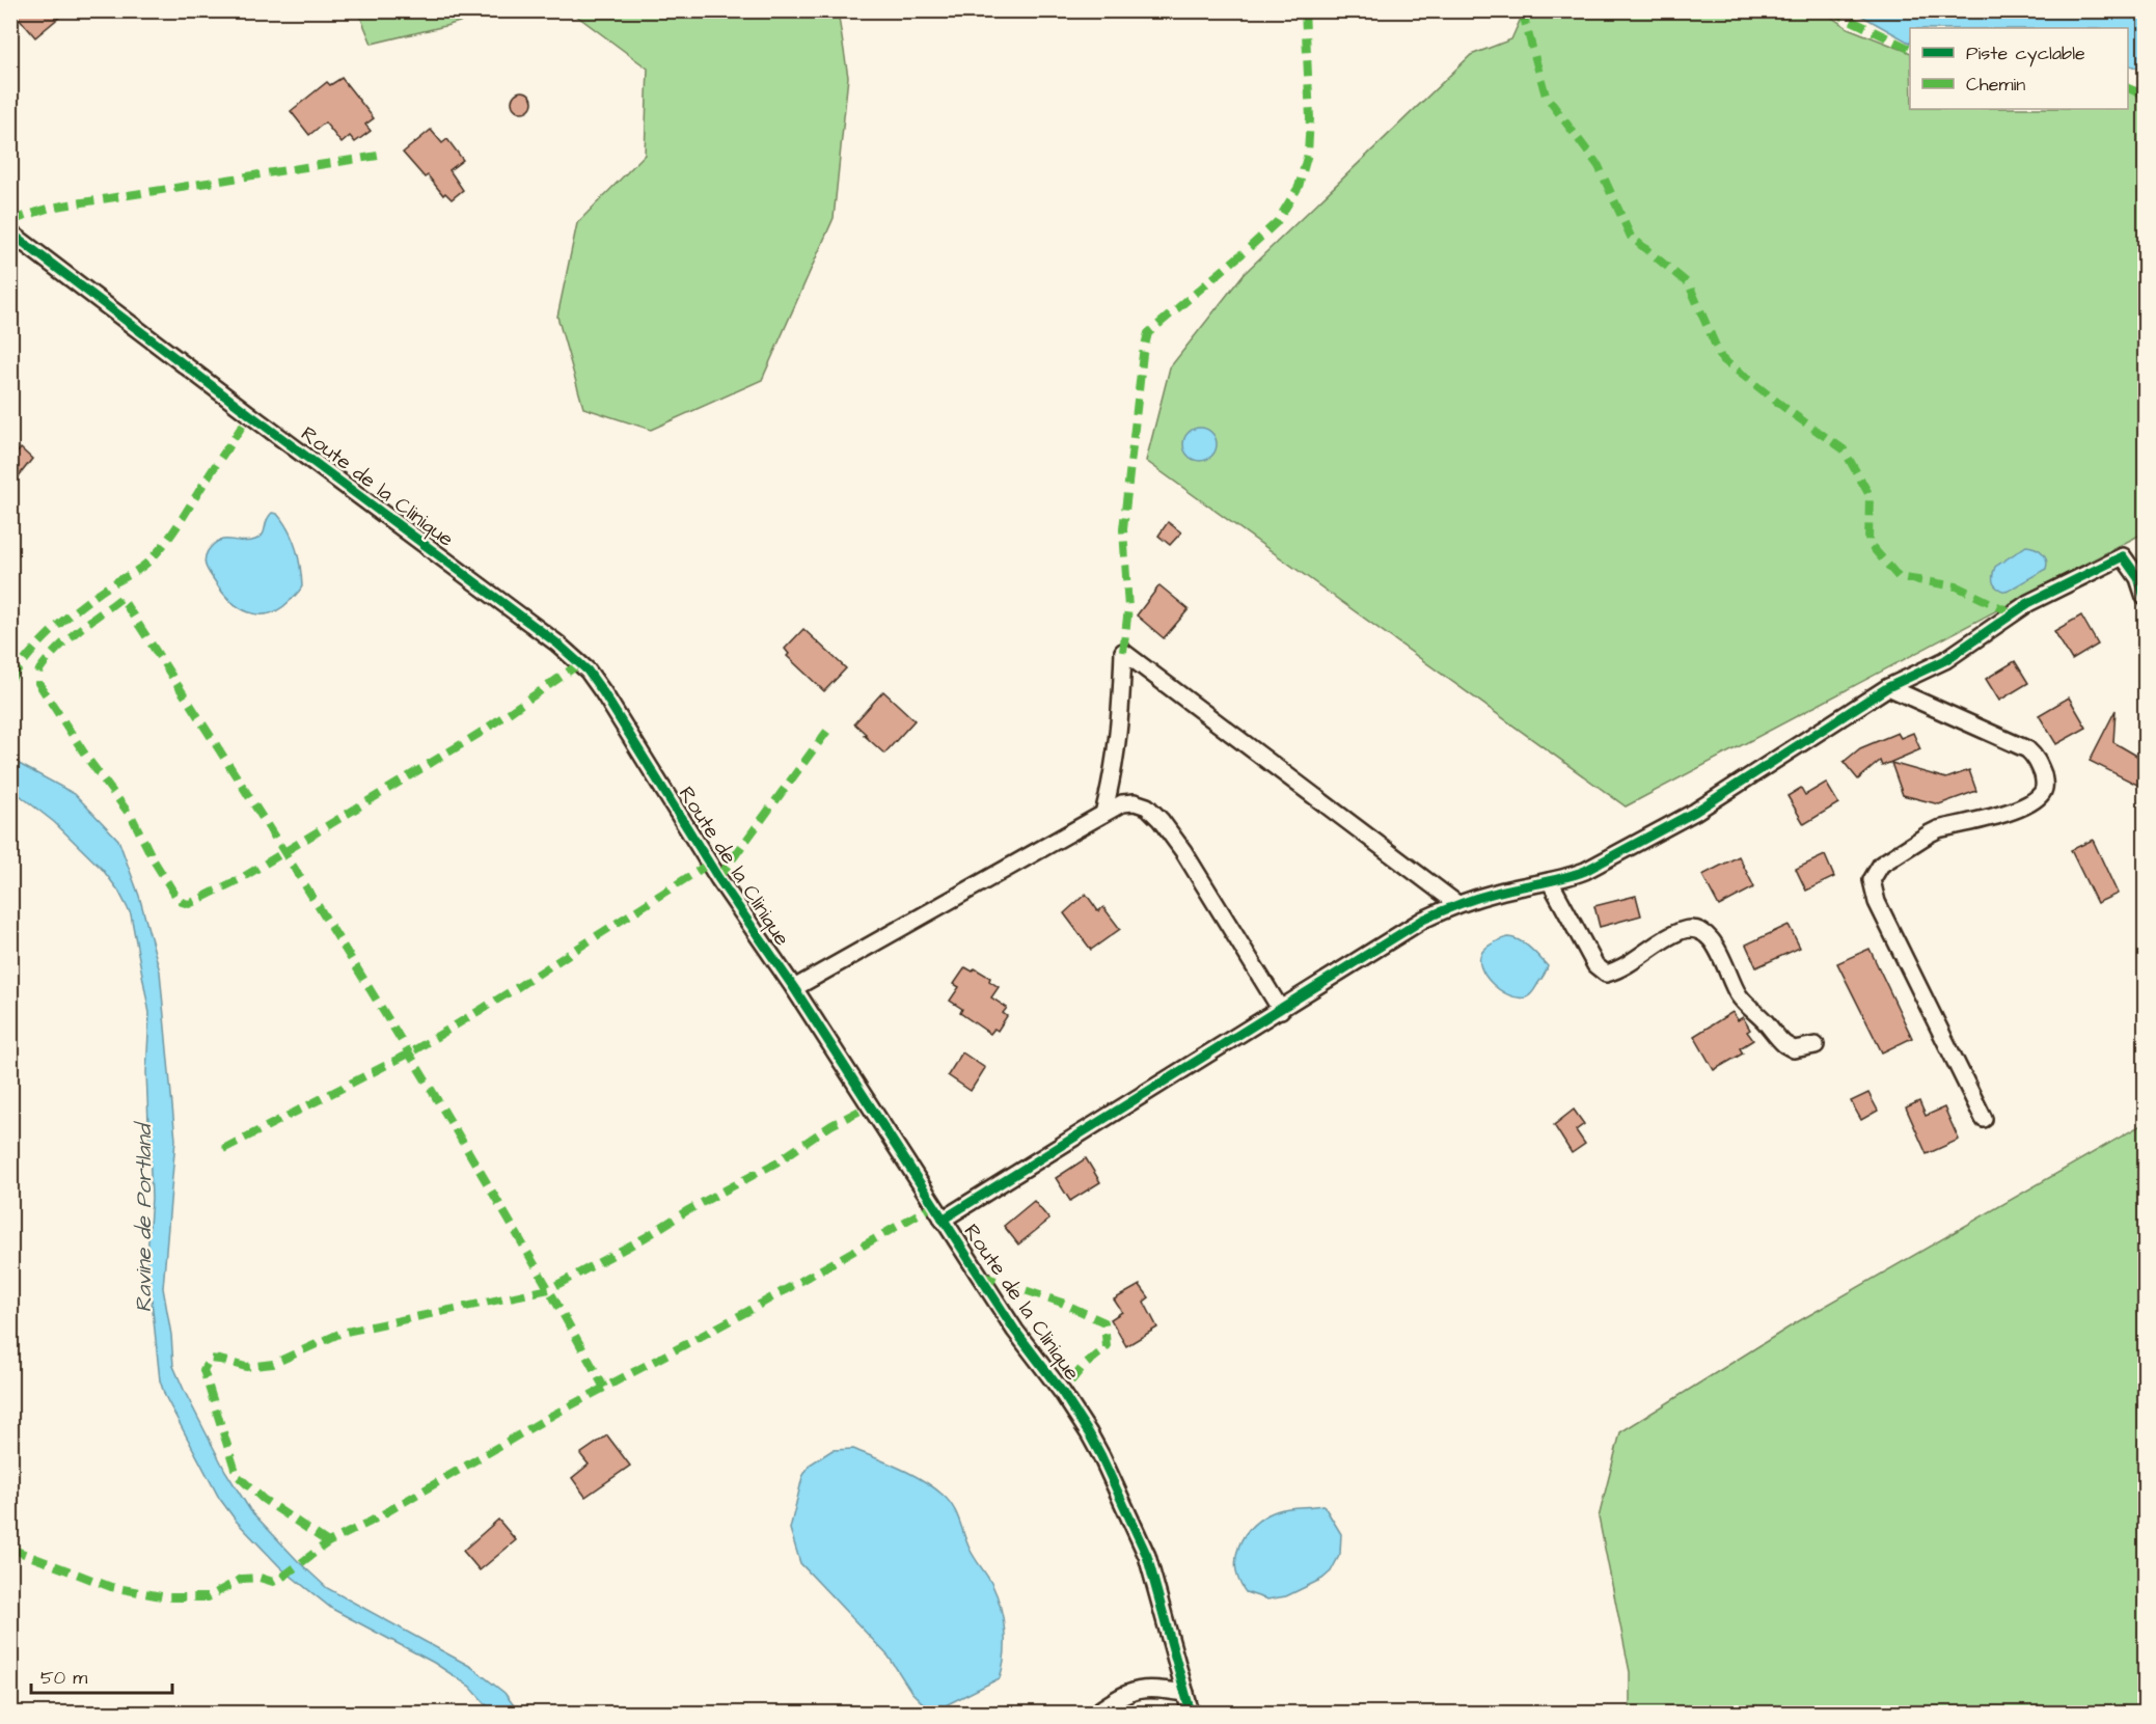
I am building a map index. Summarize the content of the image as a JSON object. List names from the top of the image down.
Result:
{
  "streets": {
    "street": ["Route de la Clinique"]
  },
  "water": ["Ravine de Portland"],
  "legend": ["Piste cyclable", "Chemin"],
  "scale_bar": "50 m"
}
